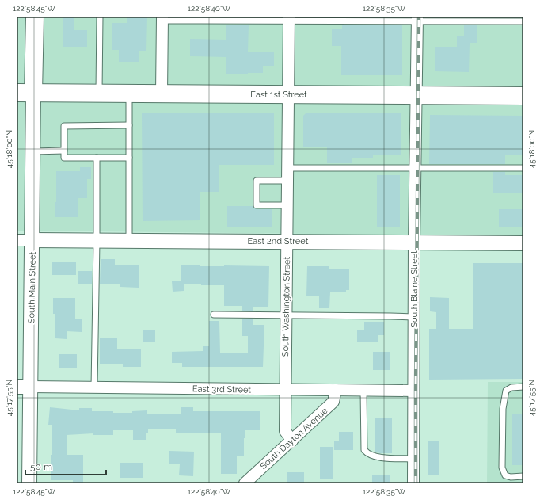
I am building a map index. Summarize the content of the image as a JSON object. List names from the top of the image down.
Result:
{
  "streets": {
    "main road": ["East 1st Street"],
    "street": [
      "East 2nd Street",
      "South Main Street",
      "South Blaine Street",
      "South Washington Street",
      "East 3rd Street",
      "South Dayton Avenue"
    ]
  },
  "crossings": [
    ["East 1st Street", "South Main Street"],
    ["East 1st Street", "South Blaine Street"],
    ["East 1st Street", "South Washington Street"],
    ["East 2nd Street", "South Main Street"],
    ["East 2nd Street", "South Blaine Street"],
    ["East 2nd Street", "South Washington Street"],
    ["South Main Street", "East 3rd Street"],
    ["South Blaine Street", "East 3rd Street"],
    ["South Washington Street", "East 3rd Street"],
    ["South Washington Street", "South Dayton Avenue"],
    ["East 3rd Street", "South Dayton Avenue"]
  ],
  "scale_bar": "50 m",
  "coordinates": [
    "122°58'45\"W",
    "122°58'40\"W",
    "122°58'35\"W",
    "45°18'00\"N",
    "45°17'55\"N"
  ]
}
